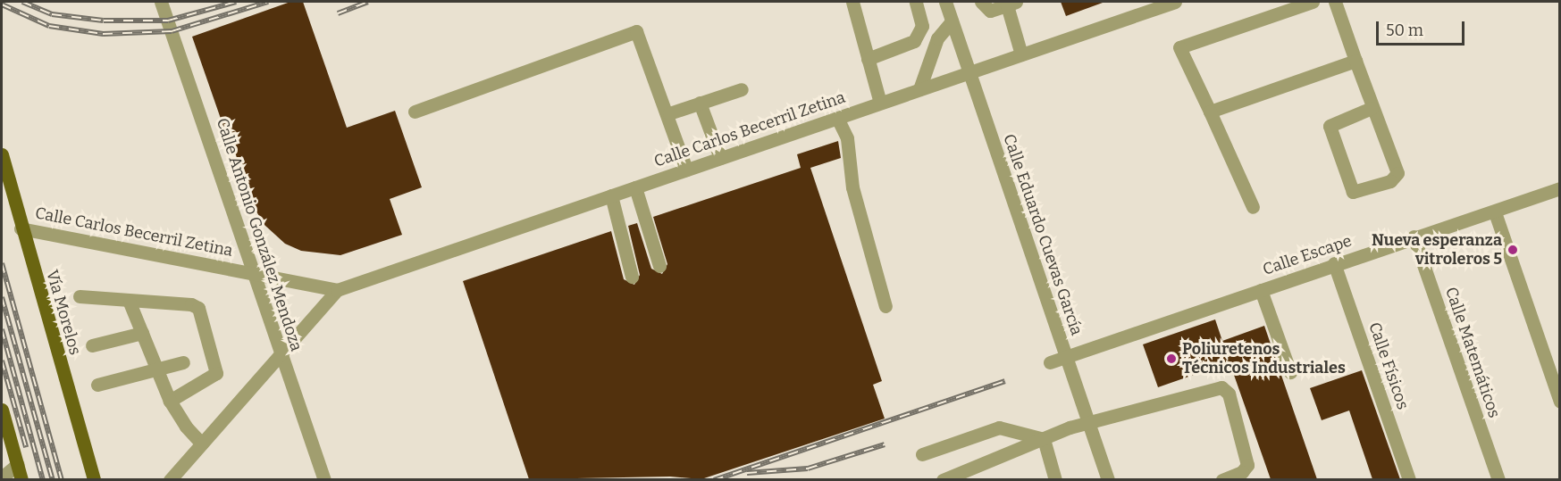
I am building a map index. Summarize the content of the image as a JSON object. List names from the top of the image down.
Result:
{
  "streets": {
    "main road": ["Vía Morelos"],
    "street": [
      "Calle Carlos Becerril Zetina",
      "Calle Antonio González Mendoza",
      "Calle Eduardo Cuevas García",
      "Calle Escape",
      "Calle Matemáticos",
      "Calle Físicos"
    ]
  },
  "crossings": [
    ["Calle Carlos Becerril Zetina", "Calle Antonio González Mendoza"],
    ["Calle Carlos Becerril Zetina", "Calle Eduardo Cuevas García"],
    ["Calle Carlos Becerril Zetina", "Vía Morelos"],
    ["Calle Eduardo Cuevas García", "Calle Escape"],
    ["Calle Escape", "Calle Matemáticos"],
    ["Calle Escape", "Calle Físicos"]
  ],
  "places": ["Nueva esperanza vitroleros 5", "Poliuretenos Técnicos Industriales"],
  "scale_bar": "50 m"
}
